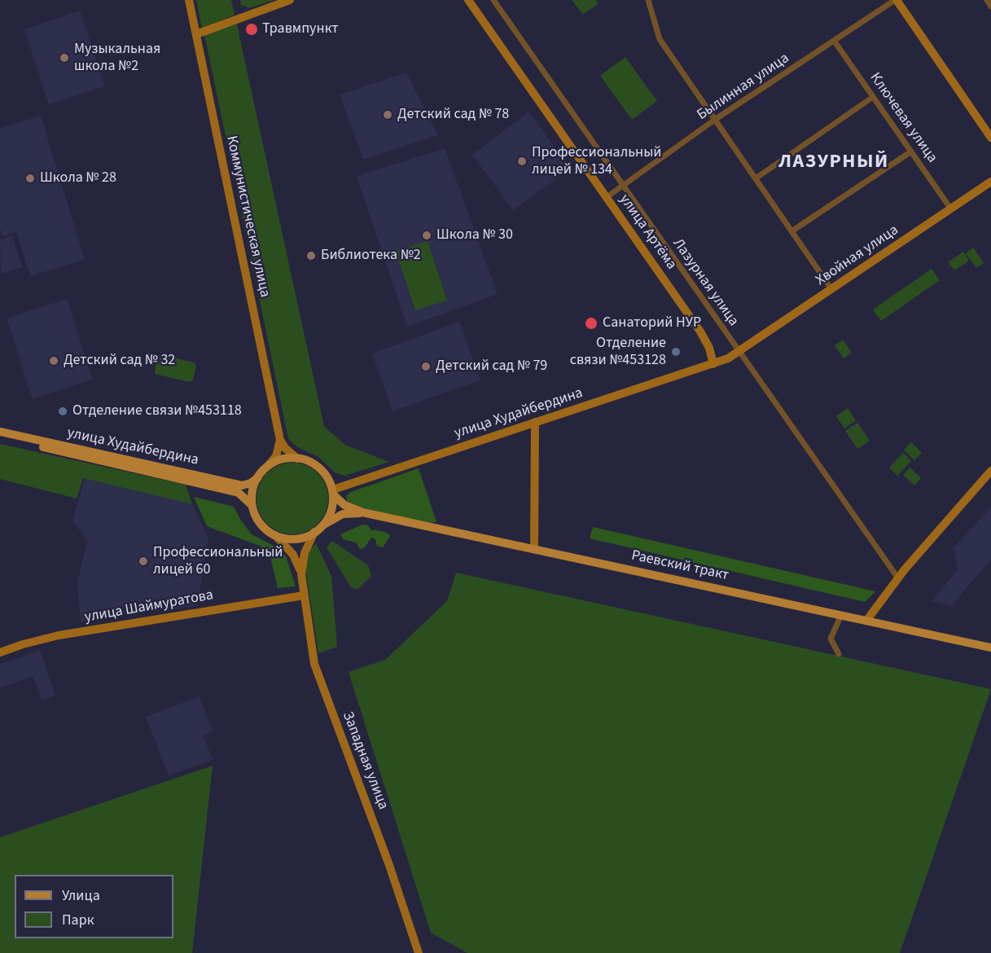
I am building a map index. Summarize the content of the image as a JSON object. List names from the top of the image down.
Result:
{
  "streets": {
    "main road": [
      "Коммунистическая улица",
      "улица Артёма",
      "Хвойная улица",
      "улица Худайбердина",
      "Раевский тракт",
      "улица Шаймуратова",
      "Западная улица"
    ],
    "street": ["Былинная улица", "Ключевая улица", "Лазурная улица"]
  },
  "crossings": [
    ["Былинная улица", "Ключевая улица"],
    ["Былинная улица", "улица Артёма"],
    ["Былинная улица", "Лазурная улица"],
    ["Ключевая улица", "Хвойная улица"],
    ["улица Артёма", "Хвойная улица"],
    ["улица Артёма", "улица Худайбердина"],
    ["Хвойная улица", "Лазурная улица"],
    ["Хвойная улица", "улица Худайбердина"],
    ["улица Худайбердина", "Раевский тракт"],
    ["улица Худайбердина", "Западная улица"],
    ["Раевский тракт", "Западная улица"],
    ["улица Шаймуратова", "Западная улица"]
  ],
  "districts": ["ЛАЗУРНЫЙ"],
  "places": [
    "Травмпункт",
    "Музыкальная школа №2",
    "Детский сад № 78",
    "Профессиональный лицей № 134",
    "Школа № 28",
    "Школа № 30",
    "Библиотека №2",
    "Санаторий НУР",
    "Отделение связи №453128",
    "Детский сад № 32",
    "Детский сад № 79",
    "Отделение связи №453118",
    "Профессиональный лицей 60"
  ],
  "legend": ["Улица", "Парк"]
}
